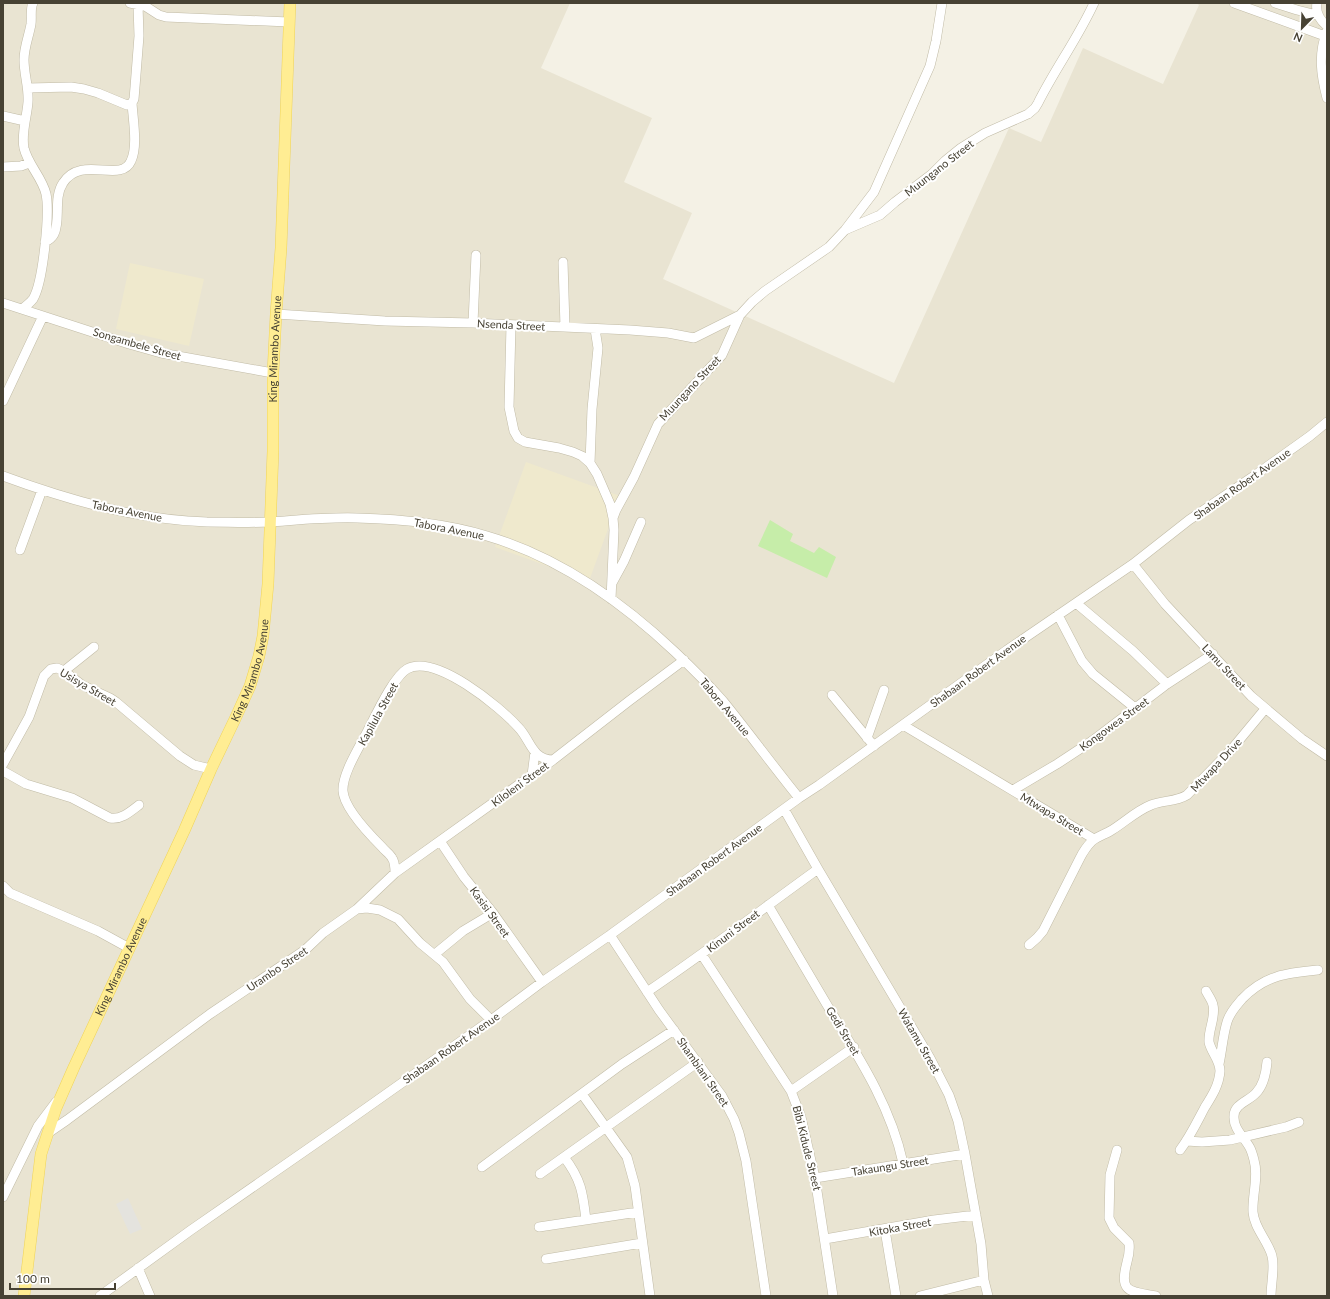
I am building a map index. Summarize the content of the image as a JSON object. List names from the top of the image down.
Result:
{
  "streets": {
    "main road": ["King Mirambo Avenue"],
    "street": [
      "Muungano Street",
      "Nsenda Street",
      "Songambele Street",
      "Shabaan Robert Avenue",
      "Tabora Avenue",
      "Lamu Street",
      "Usisya Street",
      "Kapilula Street",
      "Kongowea Street",
      "Mtwapa Drive",
      "Kiloleni Street",
      "Mtwapa Street",
      "Kasisi Street",
      "Kinuni Street",
      "Urambo Street",
      "Gedi Street",
      "Watamu Street",
      "Shambiani Street",
      "Bibi Kidude Street",
      "Takaungu Street",
      "Kitoka Street"
    ]
  },
  "crossings": [
    ["Muungano Street", "Nsenda Street"],
    ["Muungano Street", "Tabora Avenue"],
    ["Nsenda Street", "King Mirambo Avenue"],
    ["Songambele Street", "King Mirambo Avenue"],
    ["King Mirambo Avenue", "Tabora Avenue"],
    ["King Mirambo Avenue", "Usisya Street"],
    ["King Mirambo Avenue", "Urambo Street"],
    ["Shabaan Robert Avenue", "Tabora Avenue"],
    ["Shabaan Robert Avenue", "Lamu Street"],
    ["Shabaan Robert Avenue", "Mtwapa Street"],
    ["Shabaan Robert Avenue", "Kasisi Street"],
    ["Shabaan Robert Avenue", "Watamu Street"],
    ["Shabaan Robert Avenue", "Shambiani Street"],
    ["Tabora Avenue", "Kiloleni Street"],
    ["Lamu Street", "Kongowea Street"],
    ["Lamu Street", "Mtwapa Drive"],
    ["Kapilula Street", "Kiloleni Street"],
    ["Kongowea Street", "Mtwapa Street"],
    ["Mtwapa Drive", "Mtwapa Street"],
    ["Kiloleni Street", "Kasisi Street"],
    ["Kiloleni Street", "Urambo Street"],
    ["Kinuni Street", "Gedi Street"],
    ["Kinuni Street", "Watamu Street"],
    ["Kinuni Street", "Shambiani Street"],
    ["Kinuni Street", "Bibi Kidude Street"],
    ["Gedi Street", "Takaungu Street"],
    ["Watamu Street", "Takaungu Street"],
    ["Watamu Street", "Kitoka Street"],
    ["Bibi Kidude Street", "Takaungu Street"],
    ["Bibi Kidude Street", "Kitoka Street"]
  ],
  "scale_bar": "100 m",
  "north": "bottom left"
}
